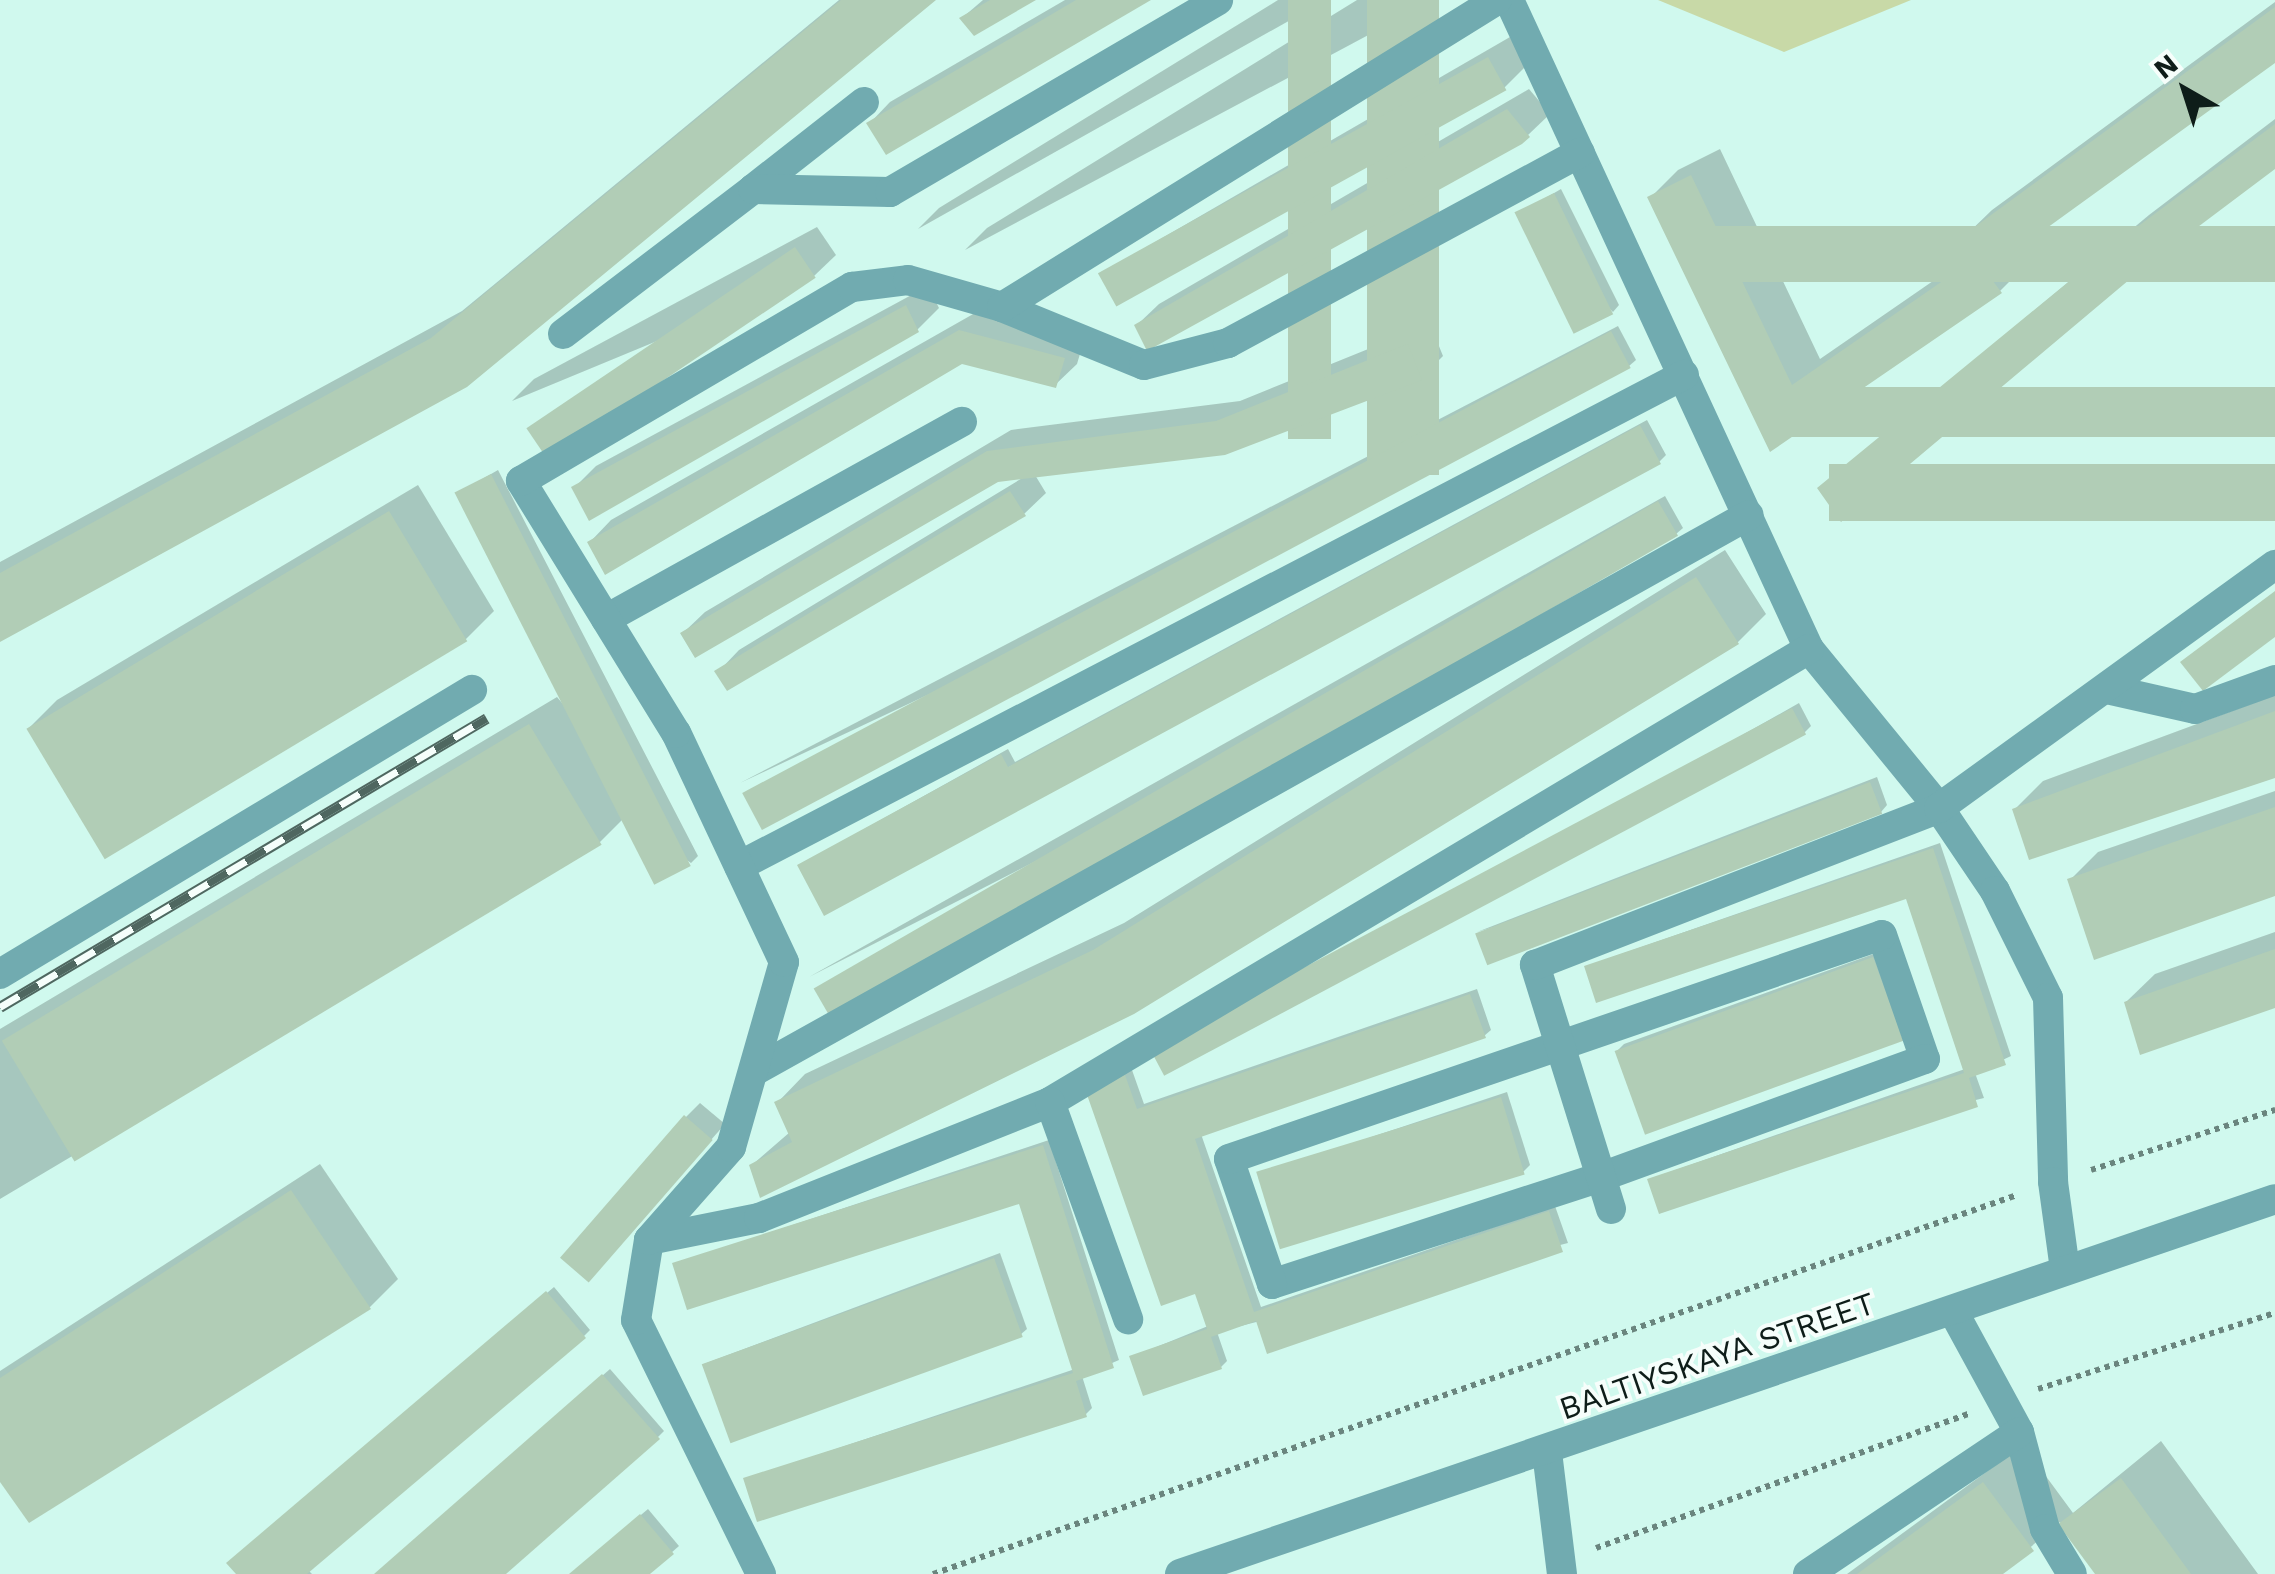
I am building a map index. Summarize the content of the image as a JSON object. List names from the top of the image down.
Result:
{
  "streets": {
    "street": ["BALTIYSKAYA STREET"]
  },
  "north": "top left"
}
